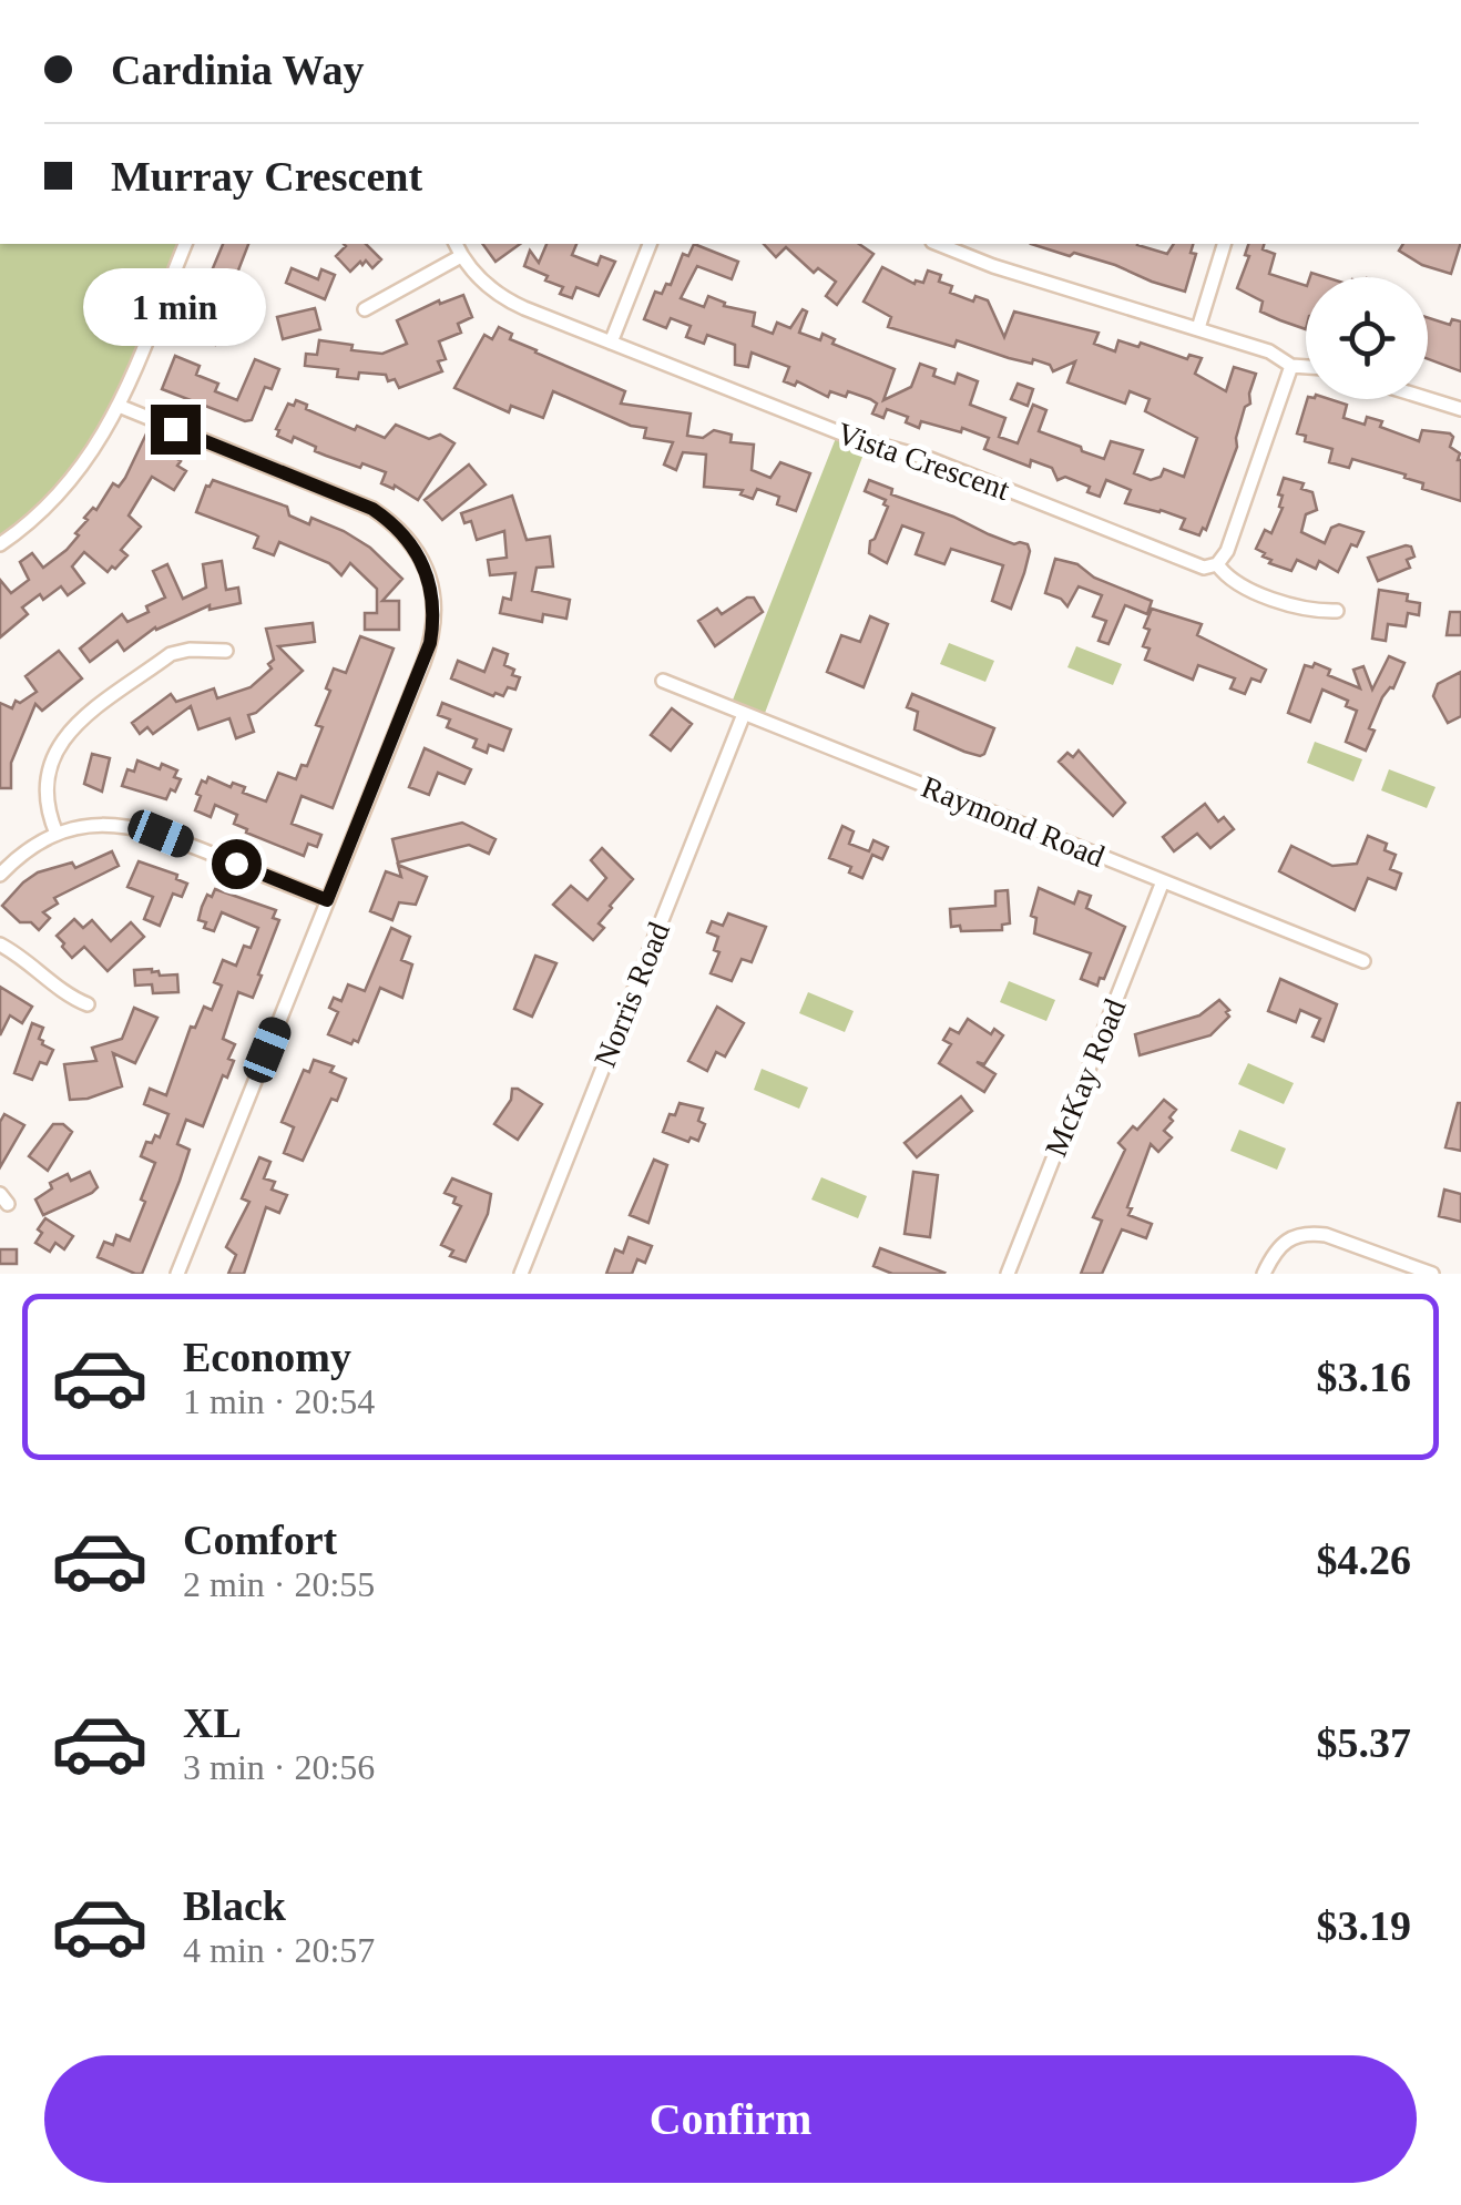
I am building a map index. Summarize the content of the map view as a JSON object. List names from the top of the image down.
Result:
{
  "streets": {
    "street": [
      "Vista Crescent",
      "Raymond Road",
      "Norris Road",
      "McKay Road"
    ]
  },
  "crossings": [
    ["Raymond Road", "Norris Road"],
    ["Raymond Road", "McKay Road"]
  ],
  "page": {
    "banner": ["Cardinia Way", "Murray Crescent"],
    "bubble": "1 min",
    "list": [
      {
        "name": "Economy",
        "note": "1 min · 20:54",
        "value": "$3.16"
      },
      {
        "name": "Comfort",
        "note": "2 min · 20:55",
        "value": "$4.26"
      },
      {
        "name": "XL",
        "note": "3 min · 20:56",
        "value": "$5.37"
      },
      {
        "name": "Black",
        "note": "4 min · 20:57",
        "value": "$3.19"
      }
    ],
    "buttons": "Confirm"
  }
}
